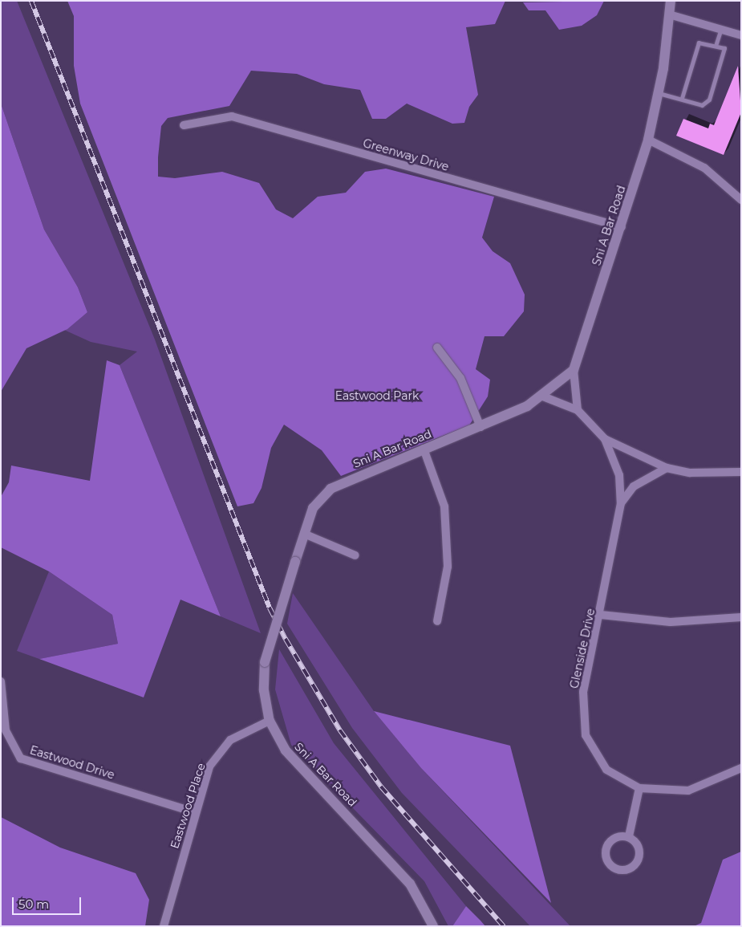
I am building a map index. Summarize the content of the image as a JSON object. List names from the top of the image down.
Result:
{
  "streets": {
    "street": [
      "Greenway Drive",
      "Sni A Bar Road",
      "Glenside Drive",
      "Eastwood Drive",
      "Eastwood Place"
    ]
  },
  "crossings": [
    ["Greenway Drive", "Sni A Bar Road"],
    ["Sni A Bar Road", "Eastwood Place"],
    ["Eastwood Drive", "Eastwood Place"]
  ],
  "parks": ["Eastwood Park"],
  "scale_bar": "50 m"
}
